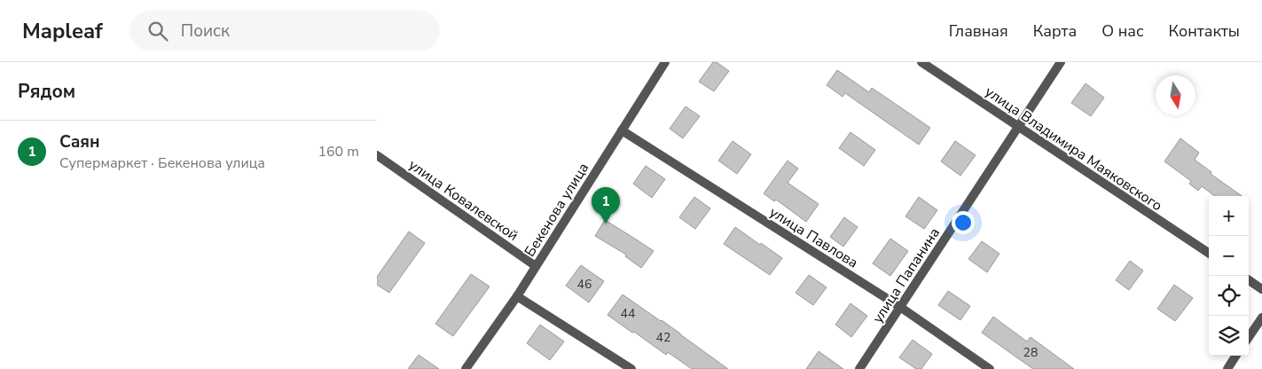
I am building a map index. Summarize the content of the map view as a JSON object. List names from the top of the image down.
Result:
{
  "streets": {
    "street": [
      "улица Владимира Маяковского",
      "улица Ковалевской",
      "Бекенова улица",
      "улица Павлова",
      "улица Папанина"
    ]
  },
  "crossings": [
    ["улица Владимира Маяковского", "улица Папанина"],
    ["улица Ковалевской", "Бекенова улица"],
    ["Бекенова улица", "улица Павлова"],
    ["улица Павлова", "улица Папанина"]
  ],
  "house_numbers": [
    "46",
    "44",
    "42",
    "28"
  ],
  "north": "bottom",
  "page": {
    "header": "Mapleaf",
    "search": "Поиск",
    "nav": [
      "Главная",
      "Карта",
      "О нас",
      "Контакты"
    ],
    "heading": "Рядом",
    "list": [
      {
        "mark": "1",
        "name": "Саян",
        "note": "Супермаркет · Бекенова улица",
        "value": "160 m"
      }
    ],
    "pins": "1",
    "map_buttons": ["+", "−"]
  }
}
